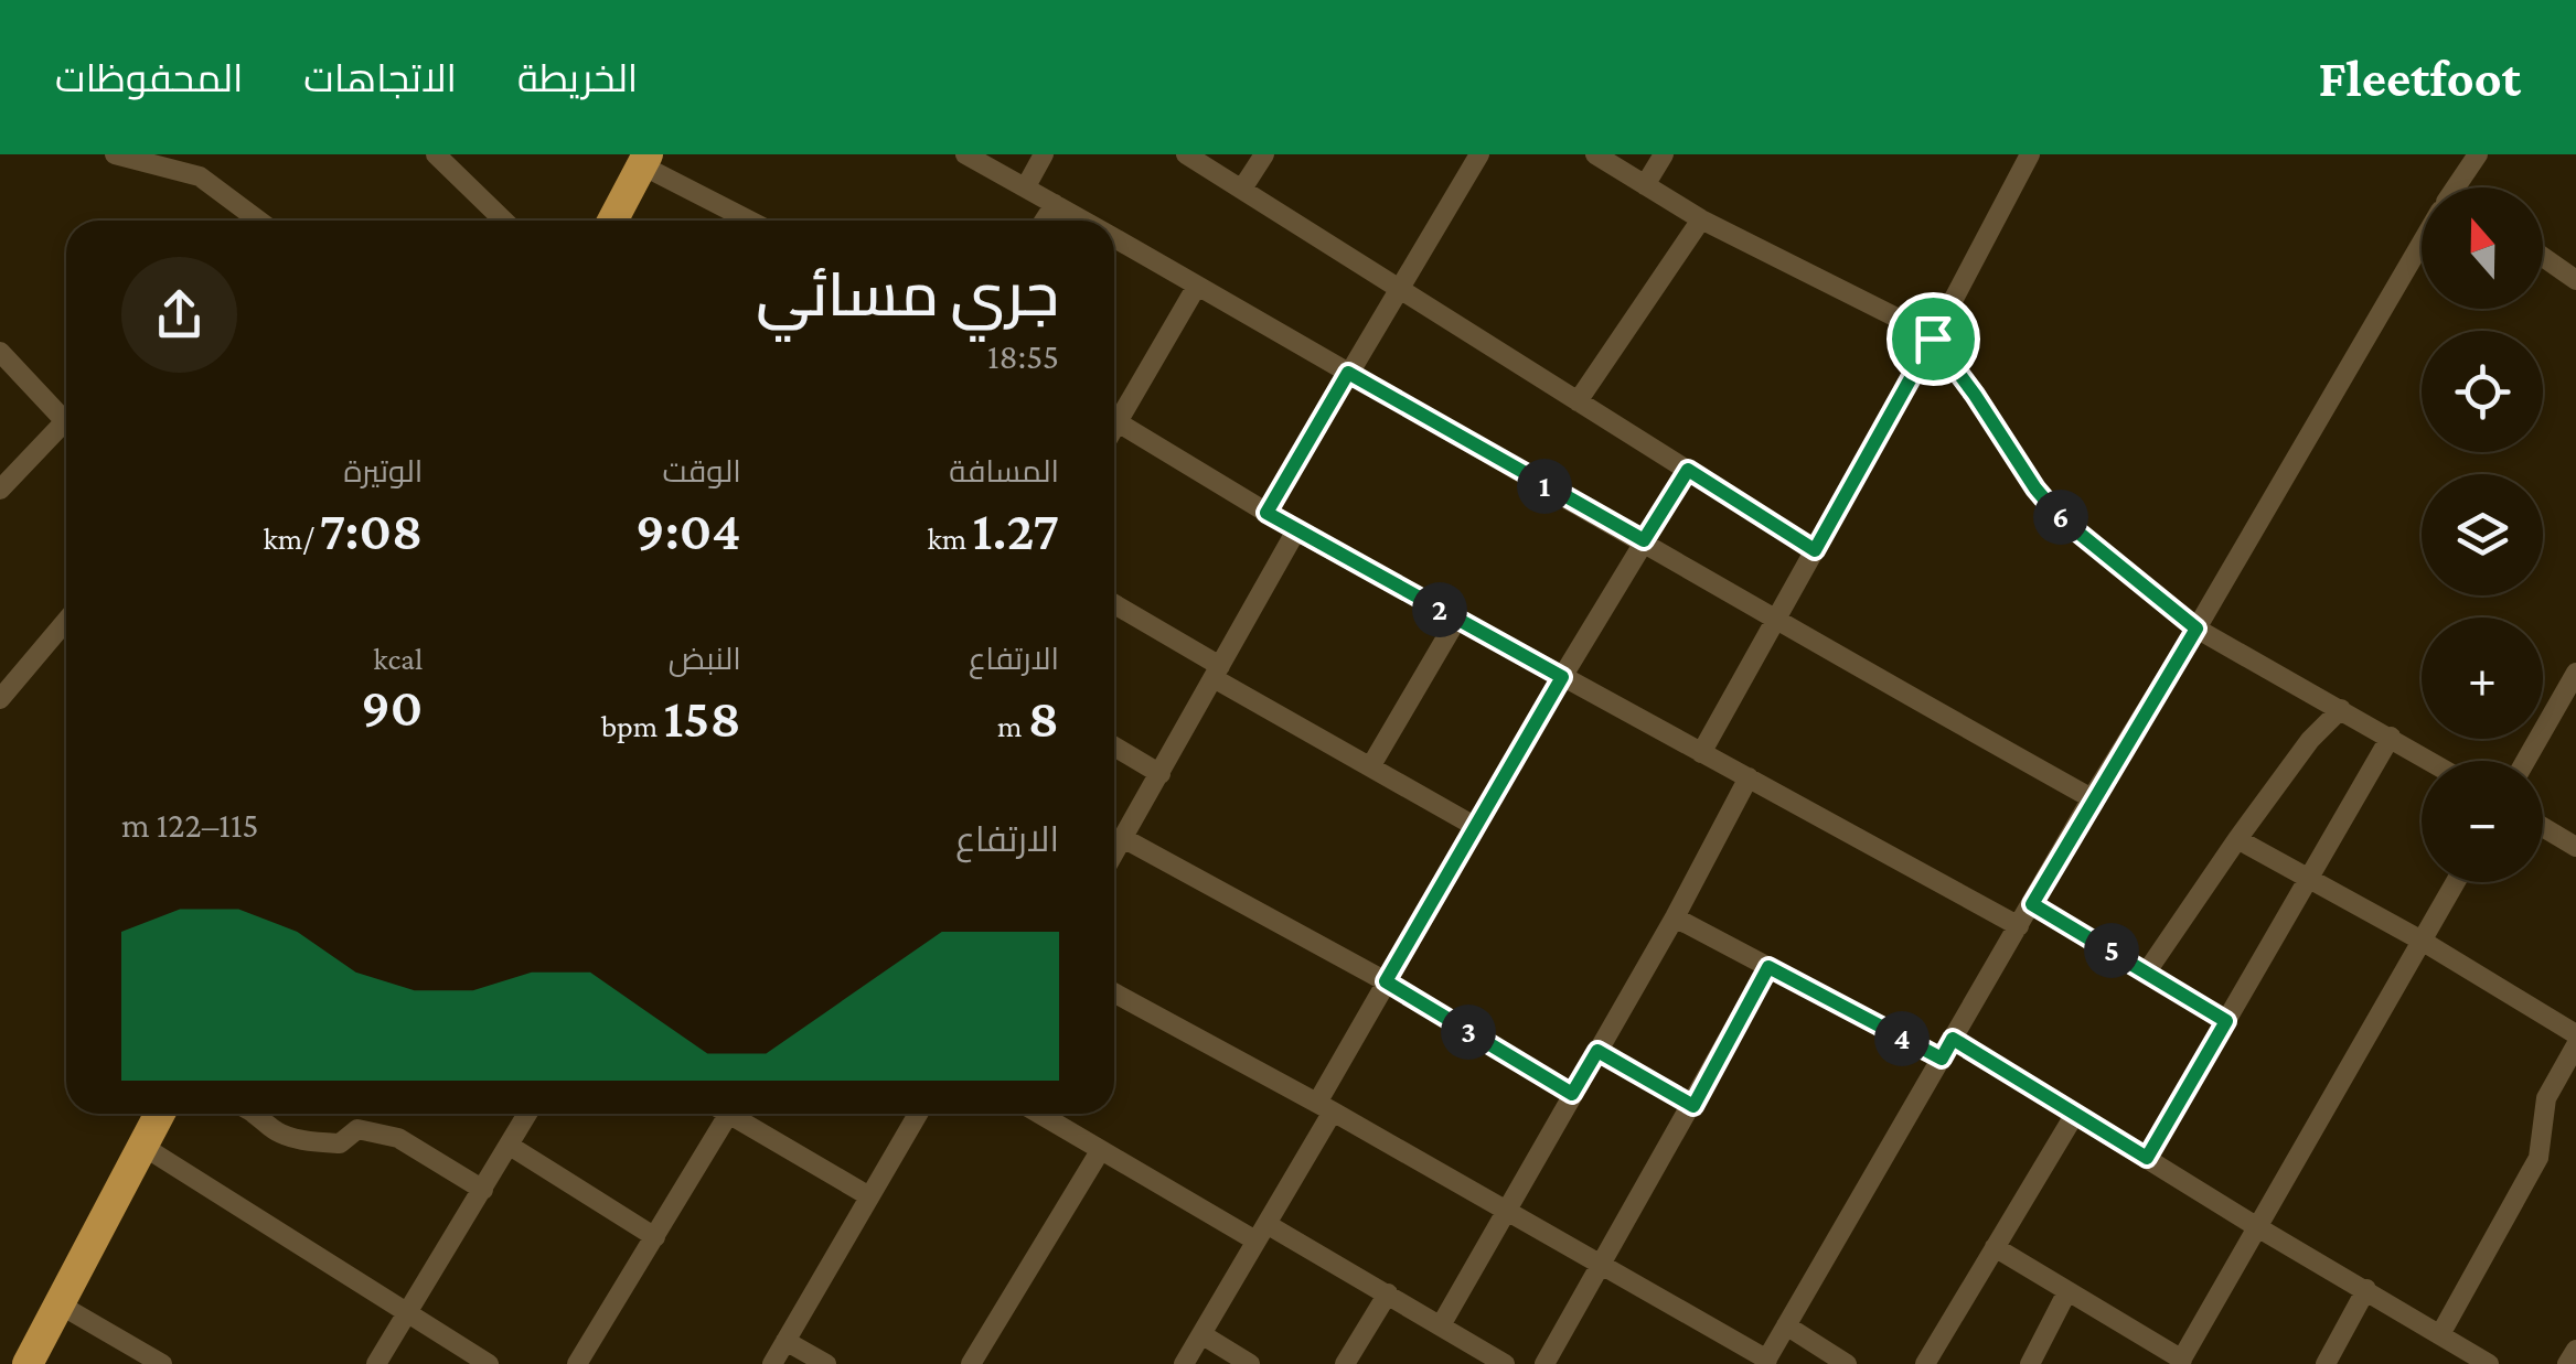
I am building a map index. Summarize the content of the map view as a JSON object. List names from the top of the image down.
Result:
{
  "north": "top",
  "page": {
    "header": "Fleetfoot",
    "nav": ["الخريطة", "الاتجاهات", "المحفوظات"],
    "map_buttons": ["+", "−"],
    "heading": ["جري مسائي", "18:55"],
    "stats": [
      ["المسافة", "1.27 km"],
      ["الوقت", "9:04"],
      ["الوتيرة", "7:08 /km"],
      ["الارتفاع", "8 m"],
      ["النبض", "158 bpm"],
      ["kcal", "90"]
    ],
    "pins": [
      "1",
      "6",
      "2",
      "5",
      "3",
      "4"
    ],
    "chart": ["الارتفاع", "115–122 m"]
  }
}
